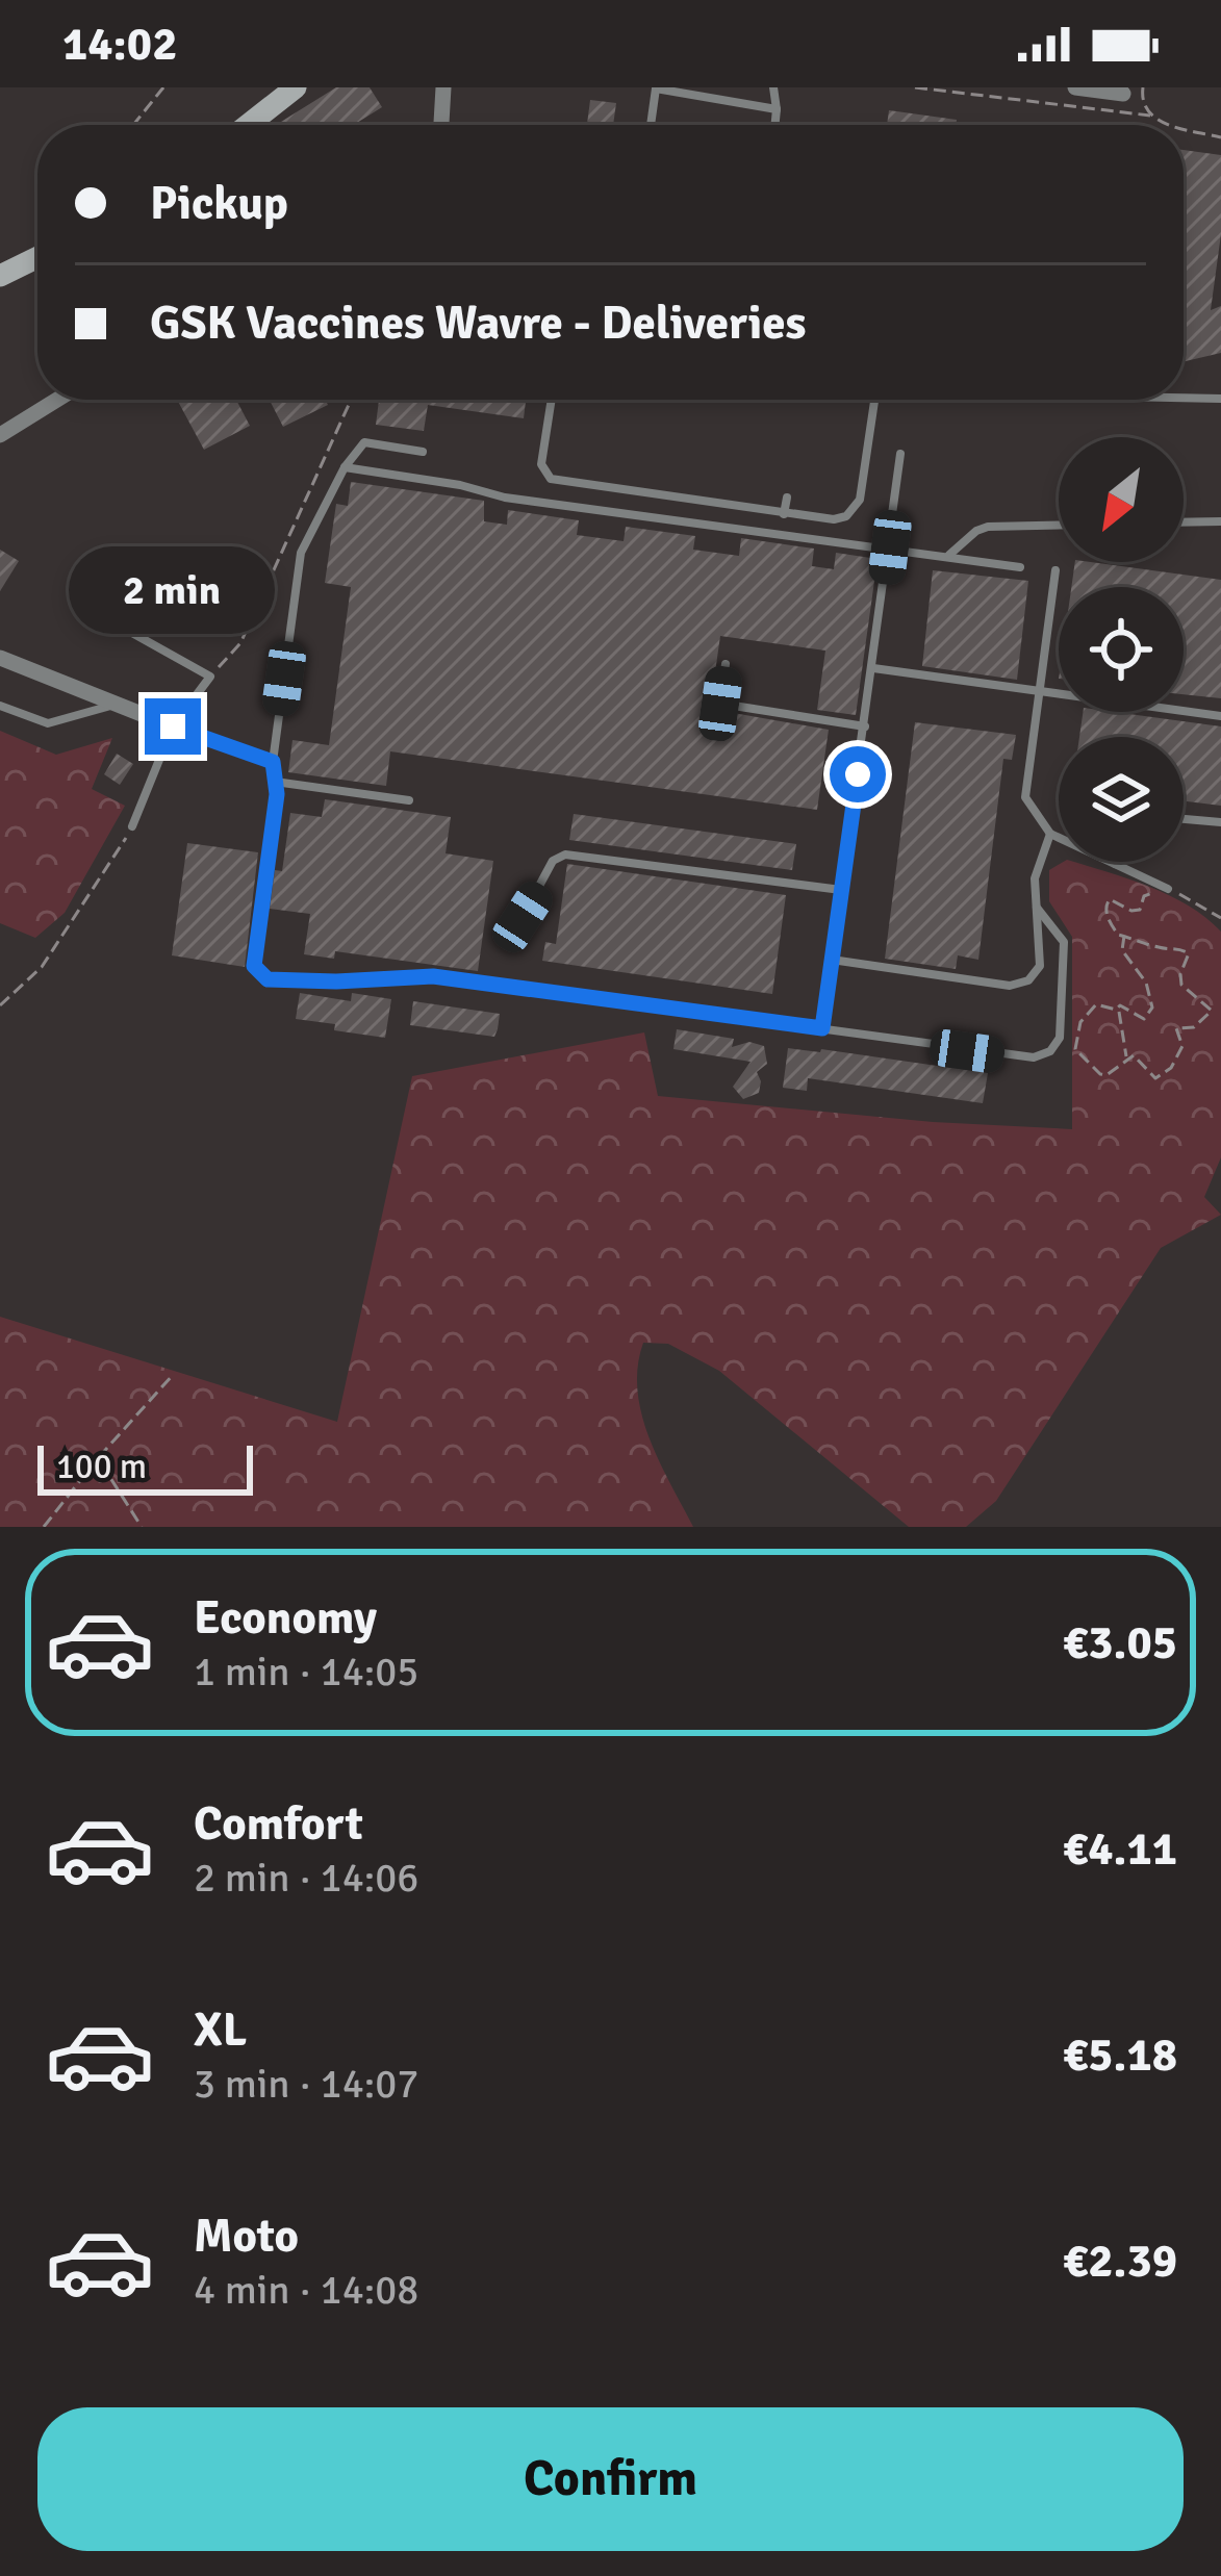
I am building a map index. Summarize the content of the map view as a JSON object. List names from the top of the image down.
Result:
{
  "scale_bar": "100 m",
  "north": "bottom left",
  "page": {
    "status": "14:02",
    "banner": ["Pickup", "GSK Vaccines Wavre - Deliveries"],
    "bubble": "2 min",
    "scale": "100 m",
    "list": [
      {
        "name": "Economy",
        "note": "1 min · 14:05",
        "value": "€3.05"
      },
      {
        "name": "Comfort",
        "note": "2 min · 14:06",
        "value": "€4.11"
      },
      {
        "name": "XL",
        "note": "3 min · 14:07",
        "value": "€5.18"
      },
      {
        "name": "Moto",
        "note": "4 min · 14:08",
        "value": "€2.39"
      }
    ],
    "buttons": "Confirm"
  }
}
